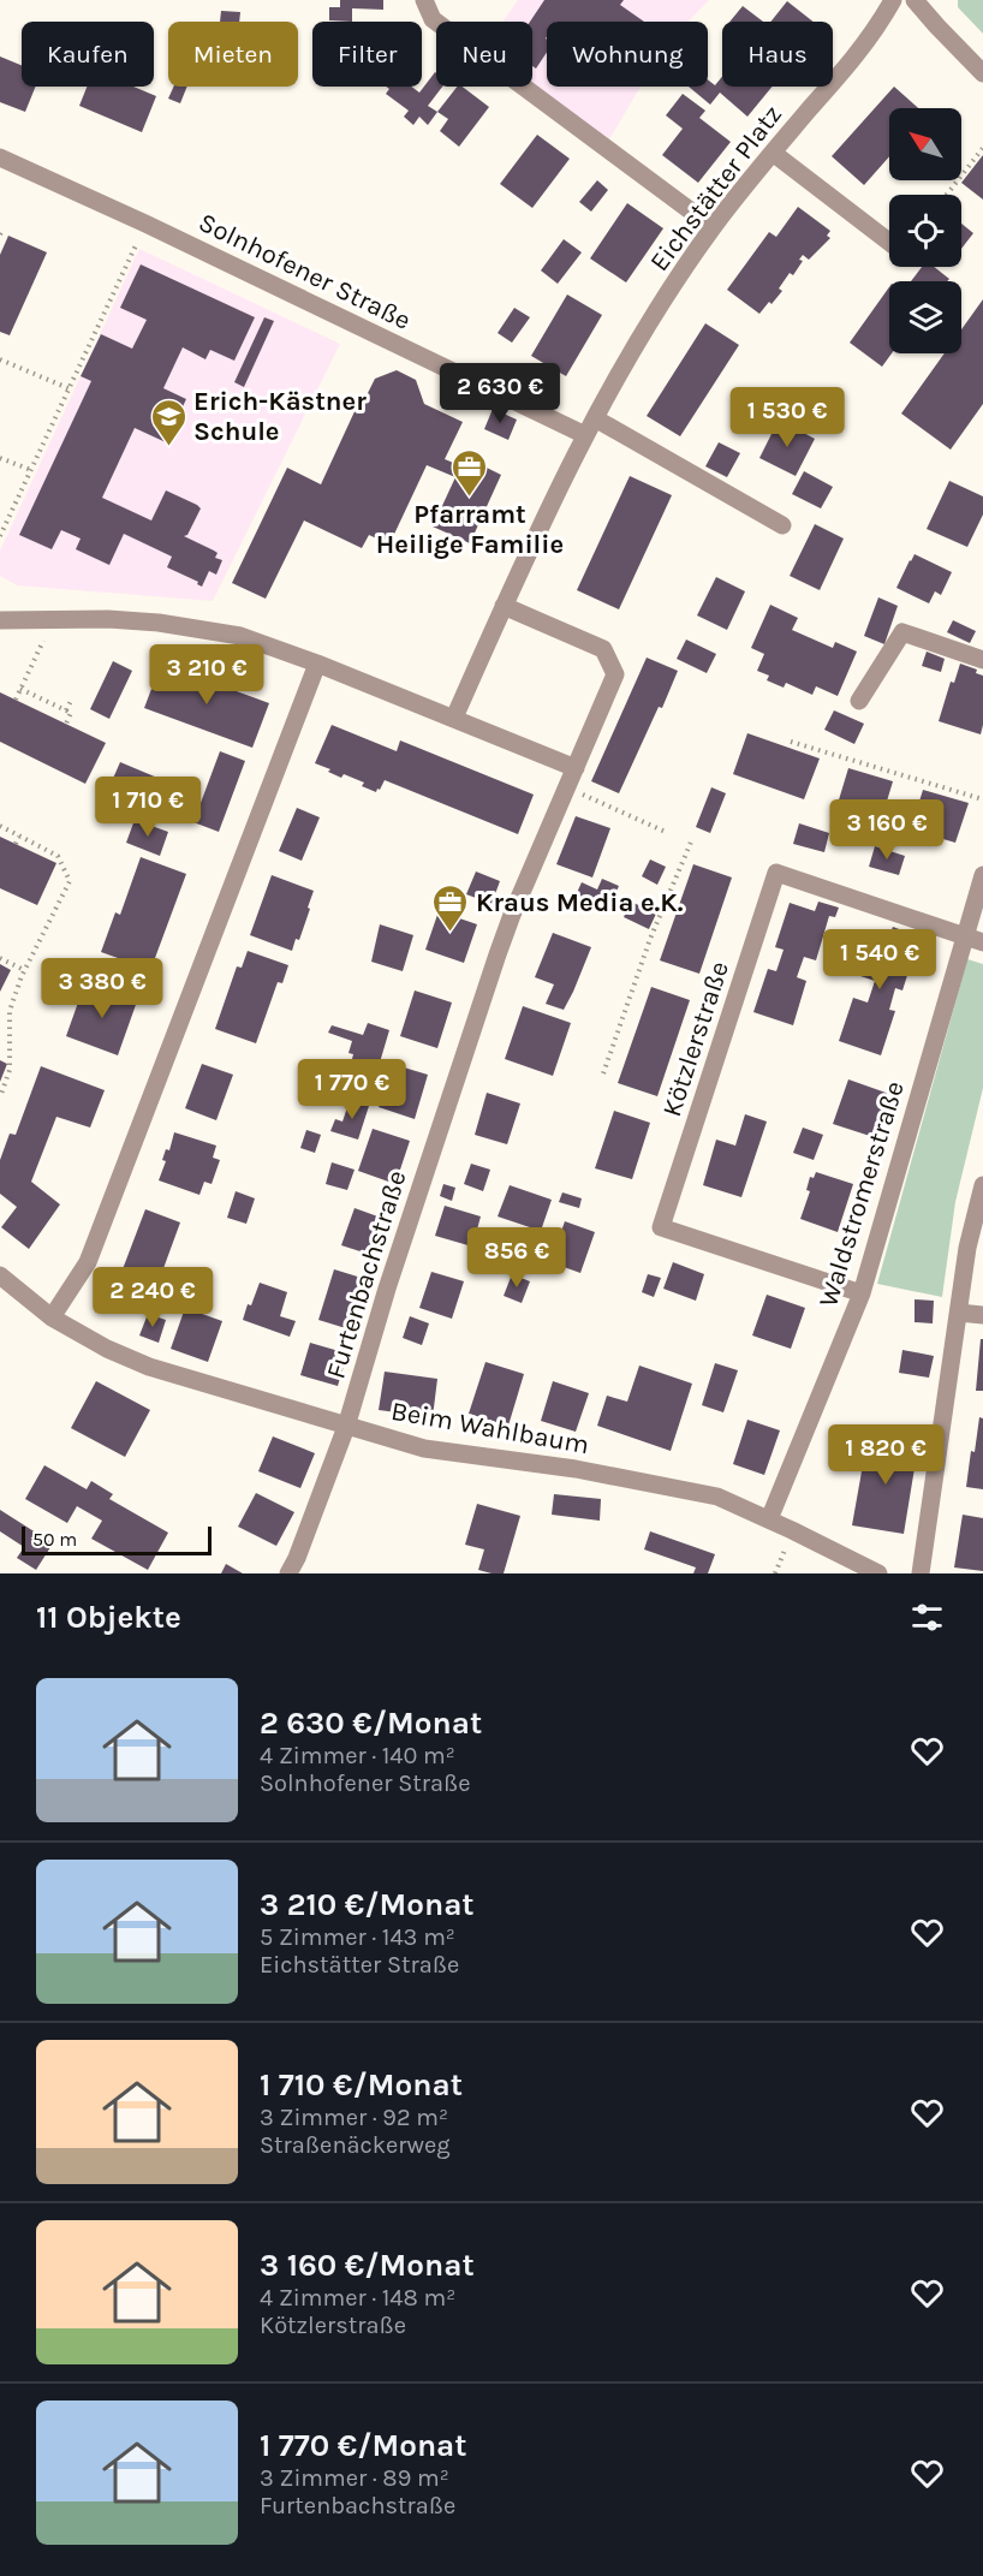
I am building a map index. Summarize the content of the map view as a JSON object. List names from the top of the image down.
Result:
{
  "streets": {
    "street": [
      "Eichstätter Platz",
      "Solnhofener Straße",
      "Kötzlerstraße",
      "Waldstromerstraße",
      "Furtenbachstraße",
      "Beim Wahlbaum"
    ]
  },
  "crossings": [
    ["Eichstätter Platz", "Solnhofener Straße"],
    ["Eichstätter Platz", "Furtenbachstraße"],
    ["Kötzlerstraße", "Waldstromerstraße"],
    ["Waldstromerstraße", "Beim Wahlbaum"],
    ["Furtenbachstraße", "Beim Wahlbaum"]
  ],
  "places": {
    "school or university": ["Erich-Kästner Schule"],
    "office": ["Pfarramt Heilige Familie", "Kraus Media e.K."]
  },
  "scale_bar": "50 m",
  "north": "top left",
  "page": {
    "chip": [
      "Kaufen",
      "Mieten",
      "Filter",
      "Neu",
      "Wohnung",
      "Haus"
    ],
    "price": [
      "2 630 €",
      "1 530 €",
      "3 210 €",
      "1 710 €",
      "3 160 €",
      "1 540 €",
      "3 380 €",
      "1 770 €",
      "856 €",
      "2 240 €",
      "1 820 €"
    ],
    "scale": "50 m",
    "heading": "11 Objekte",
    "list": [
      {
        "name": "2 630 €/Monat",
        "note": "4 Zimmer · 140 m² · Solnhofener Straße"
      },
      {
        "name": "3 210 €/Monat",
        "note": "5 Zimmer · 143 m² · Eichstätter Straße"
      },
      {
        "name": "1 710 €/Monat",
        "note": "3 Zimmer · 92 m² · Straßenäckerweg"
      },
      {
        "name": "3 160 €/Monat",
        "note": "4 Zimmer · 148 m² · Kötzlerstraße"
      },
      {
        "name": "1 770 €/Monat",
        "note": "3 Zimmer · 89 m² · Furtenbachstraße"
      }
    ]
  }
}
